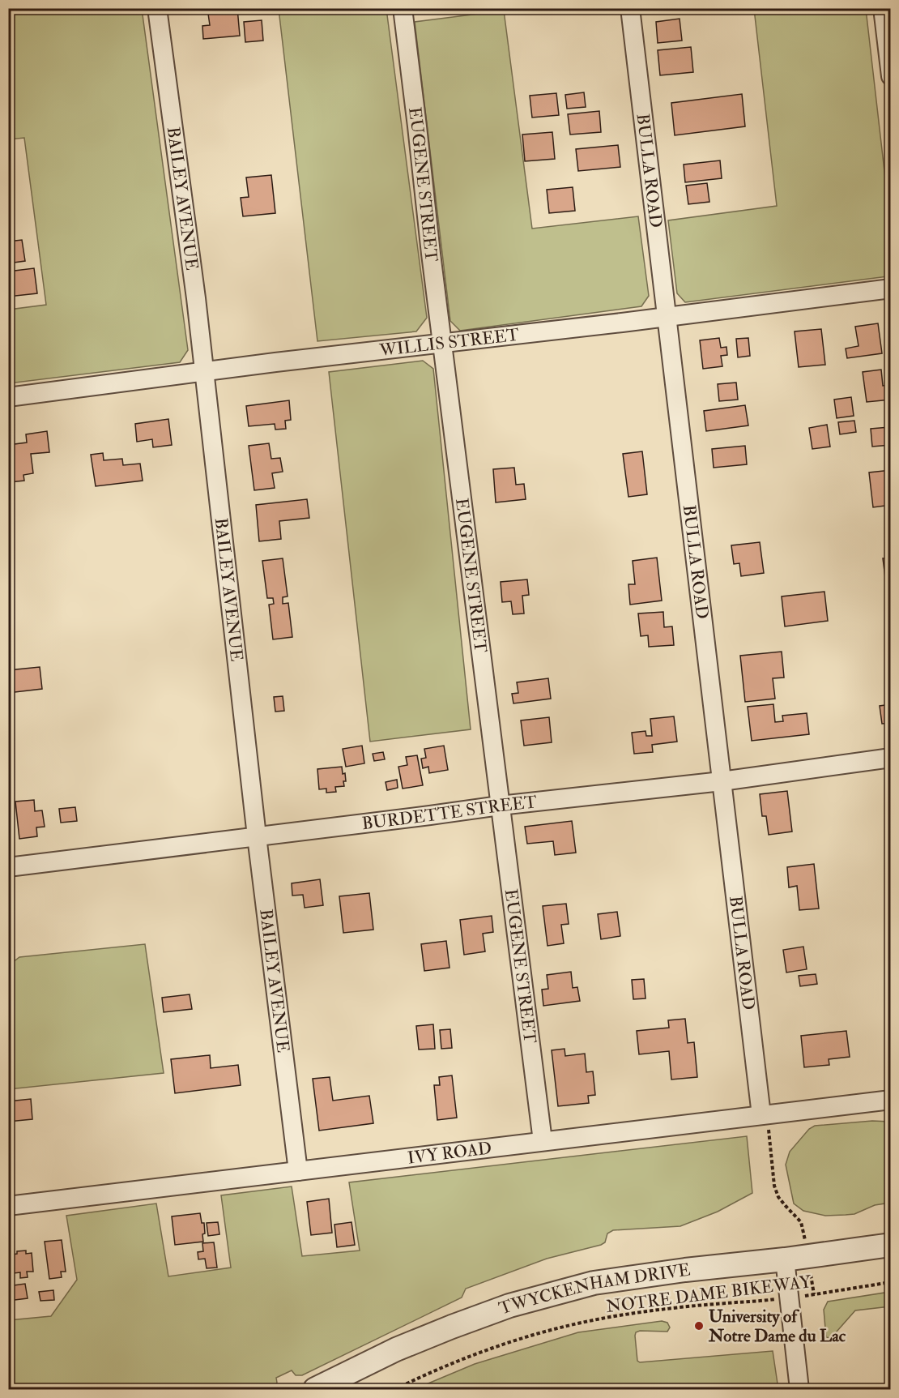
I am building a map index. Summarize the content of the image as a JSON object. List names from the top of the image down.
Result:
{
  "streets": {
    "street": [
      "BULLA ROAD",
      "EUGENE STREET",
      "BAILEY AVENUE",
      "WILLIS STREET",
      "BURDETTE STREET",
      "IVY ROAD",
      "TWYCKENHAM DRIVE"
    ],
    "path": ["NOTRE DAME BIKEWAY"]
  },
  "crossings": [
    ["BULLA ROAD", "WILLIS STREET"],
    ["BULLA ROAD", "BURDETTE STREET"],
    ["BULLA ROAD", "IVY ROAD"],
    ["EUGENE STREET", "WILLIS STREET"],
    ["EUGENE STREET", "BURDETTE STREET"],
    ["EUGENE STREET", "IVY ROAD"],
    ["BAILEY AVENUE", "WILLIS STREET"],
    ["BAILEY AVENUE", "BURDETTE STREET"],
    ["BAILEY AVENUE", "IVY ROAD"]
  ],
  "places": ["University of Notre Dame du Lac"]
}
